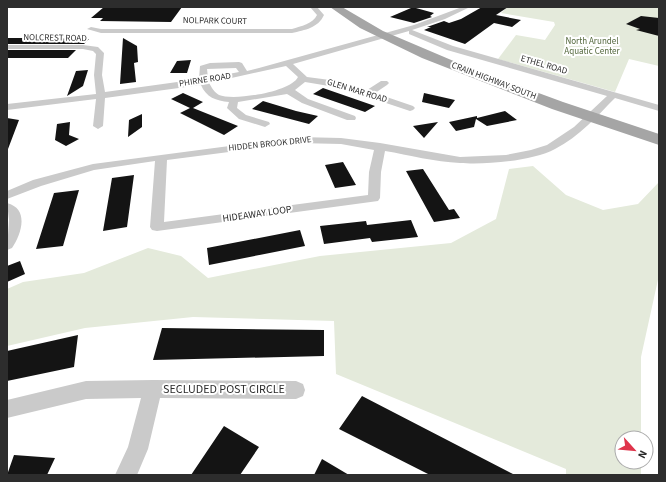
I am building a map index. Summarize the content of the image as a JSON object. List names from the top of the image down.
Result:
{
  "streets": {
    "main road": ["CRAIN HIGHWAY SOUTH"],
    "street": [
      "NOLPARK COURT",
      "NOLCREST ROAD",
      "ETHEL ROAD",
      "PHIRNE ROAD",
      "GLEN MAR ROAD",
      "HIDDEN BROOK DRIVE",
      "HIDEAWAY LOOP",
      "SECLUDED POST CIRCLE"
    ]
  },
  "crossings": [
    ["NOLCREST ROAD", "PHIRNE ROAD"],
    ["ETHEL ROAD", "CRAIN HIGHWAY SOUTH"],
    ["ETHEL ROAD", "HIDDEN BROOK DRIVE"],
    ["PHIRNE ROAD", "CRAIN HIGHWAY SOUTH"],
    ["CRAIN HIGHWAY SOUTH", "HIDDEN BROOK DRIVE"],
    ["HIDDEN BROOK DRIVE", "HIDEAWAY LOOP"]
  ],
  "parks": ["North Arundel Aquatic Center"],
  "north": "bottom right"
}
